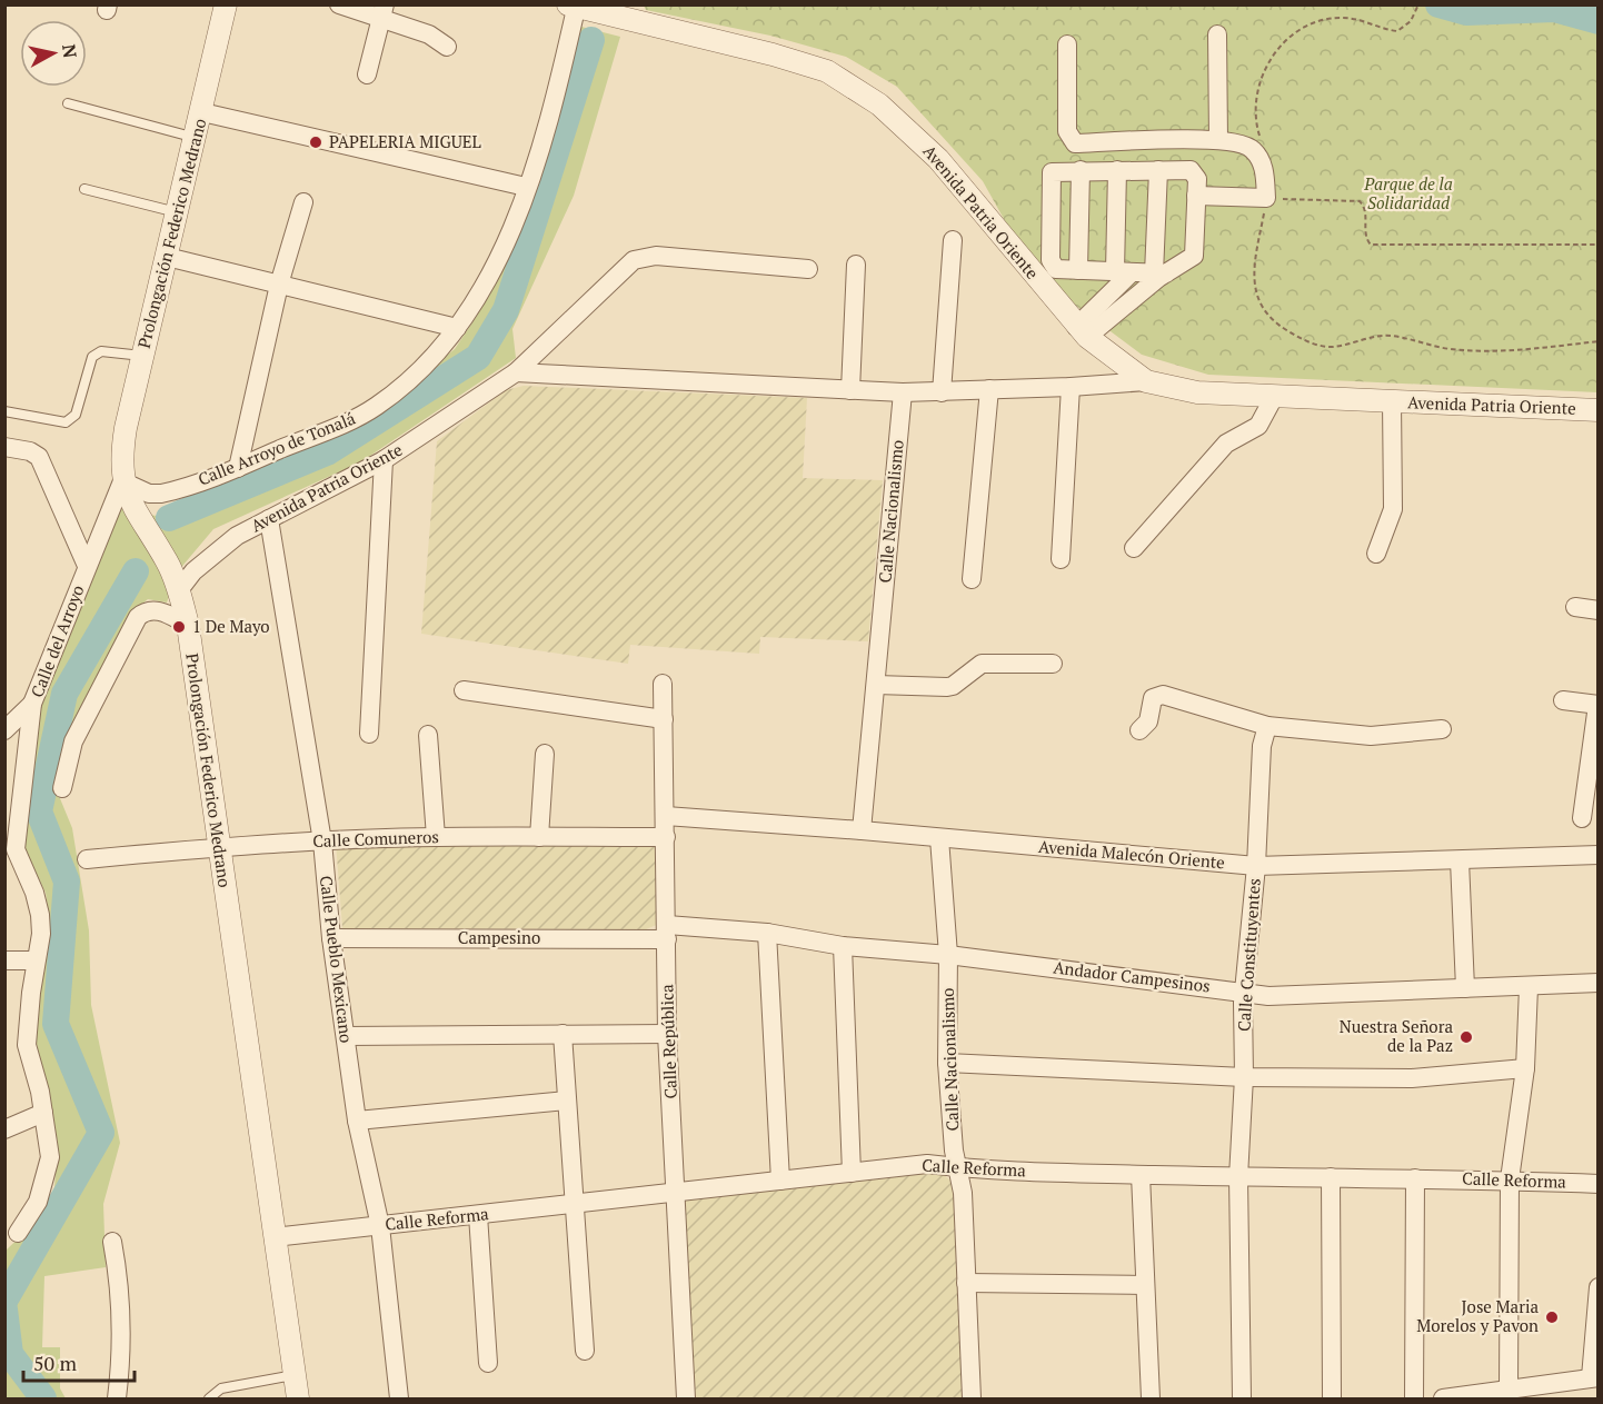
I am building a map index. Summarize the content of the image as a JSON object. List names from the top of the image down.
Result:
{
  "streets": {
    "street": [
      "Avenida Patria Oriente",
      "Prolongación Federico Medrano",
      "Calle Arroyo de Tonalá",
      "Calle Nacionalismo",
      "Calle del Arroyo",
      "Calle Comuneros",
      "Avenida Malecón Oriente",
      "Campesino",
      "Calle Constituyentes",
      "Calle Pueblo Mexicano",
      "Andador Campesinos",
      "Calle República",
      "Calle Reforma"
    ]
  },
  "crossings": [
    ["Avenida Patria Oriente", "Prolongación Federico Medrano"],
    ["Avenida Patria Oriente", "Calle Arroyo de Tonalá"],
    ["Avenida Patria Oriente", "Calle Nacionalismo"],
    ["Avenida Patria Oriente", "Calle Pueblo Mexicano"],
    ["Prolongación Federico Medrano", "Calle Arroyo de Tonalá"],
    ["Prolongación Federico Medrano", "Calle del Arroyo"],
    ["Prolongación Federico Medrano", "Calle Comuneros"],
    ["Prolongación Federico Medrano", "Calle Reforma"],
    ["Calle Arroyo de Tonalá", "Calle del Arroyo"],
    ["Calle Nacionalismo", "Avenida Malecón Oriente"],
    ["Calle Nacionalismo", "Andador Campesinos"],
    ["Calle Nacionalismo", "Calle Reforma"],
    ["Calle Comuneros", "Calle Pueblo Mexicano"],
    ["Calle Comuneros", "Calle República"],
    ["Avenida Malecón Oriente", "Calle Constituyentes"],
    ["Avenida Malecón Oriente", "Calle República"],
    ["Campesino", "Calle Pueblo Mexicano"],
    ["Campesino", "Andador Campesinos"],
    ["Campesino", "Calle República"],
    ["Calle Constituyentes", "Andador Campesinos"],
    ["Calle Constituyentes", "Calle Reforma"],
    ["Calle Pueblo Mexicano", "Calle Reforma"],
    ["Andador Campesinos", "Calle República"],
    ["Calle República", "Calle Reforma"]
  ],
  "parks": ["Parque de la Solidaridad"],
  "places": [
    "PAPELERIA MIGUEL",
    "1 De Mayo",
    "Nuestra Señora de la Paz",
    "Jose Maria Morelos y Pavon"
  ],
  "scale_bar": "50 m",
  "north": "right"
}
